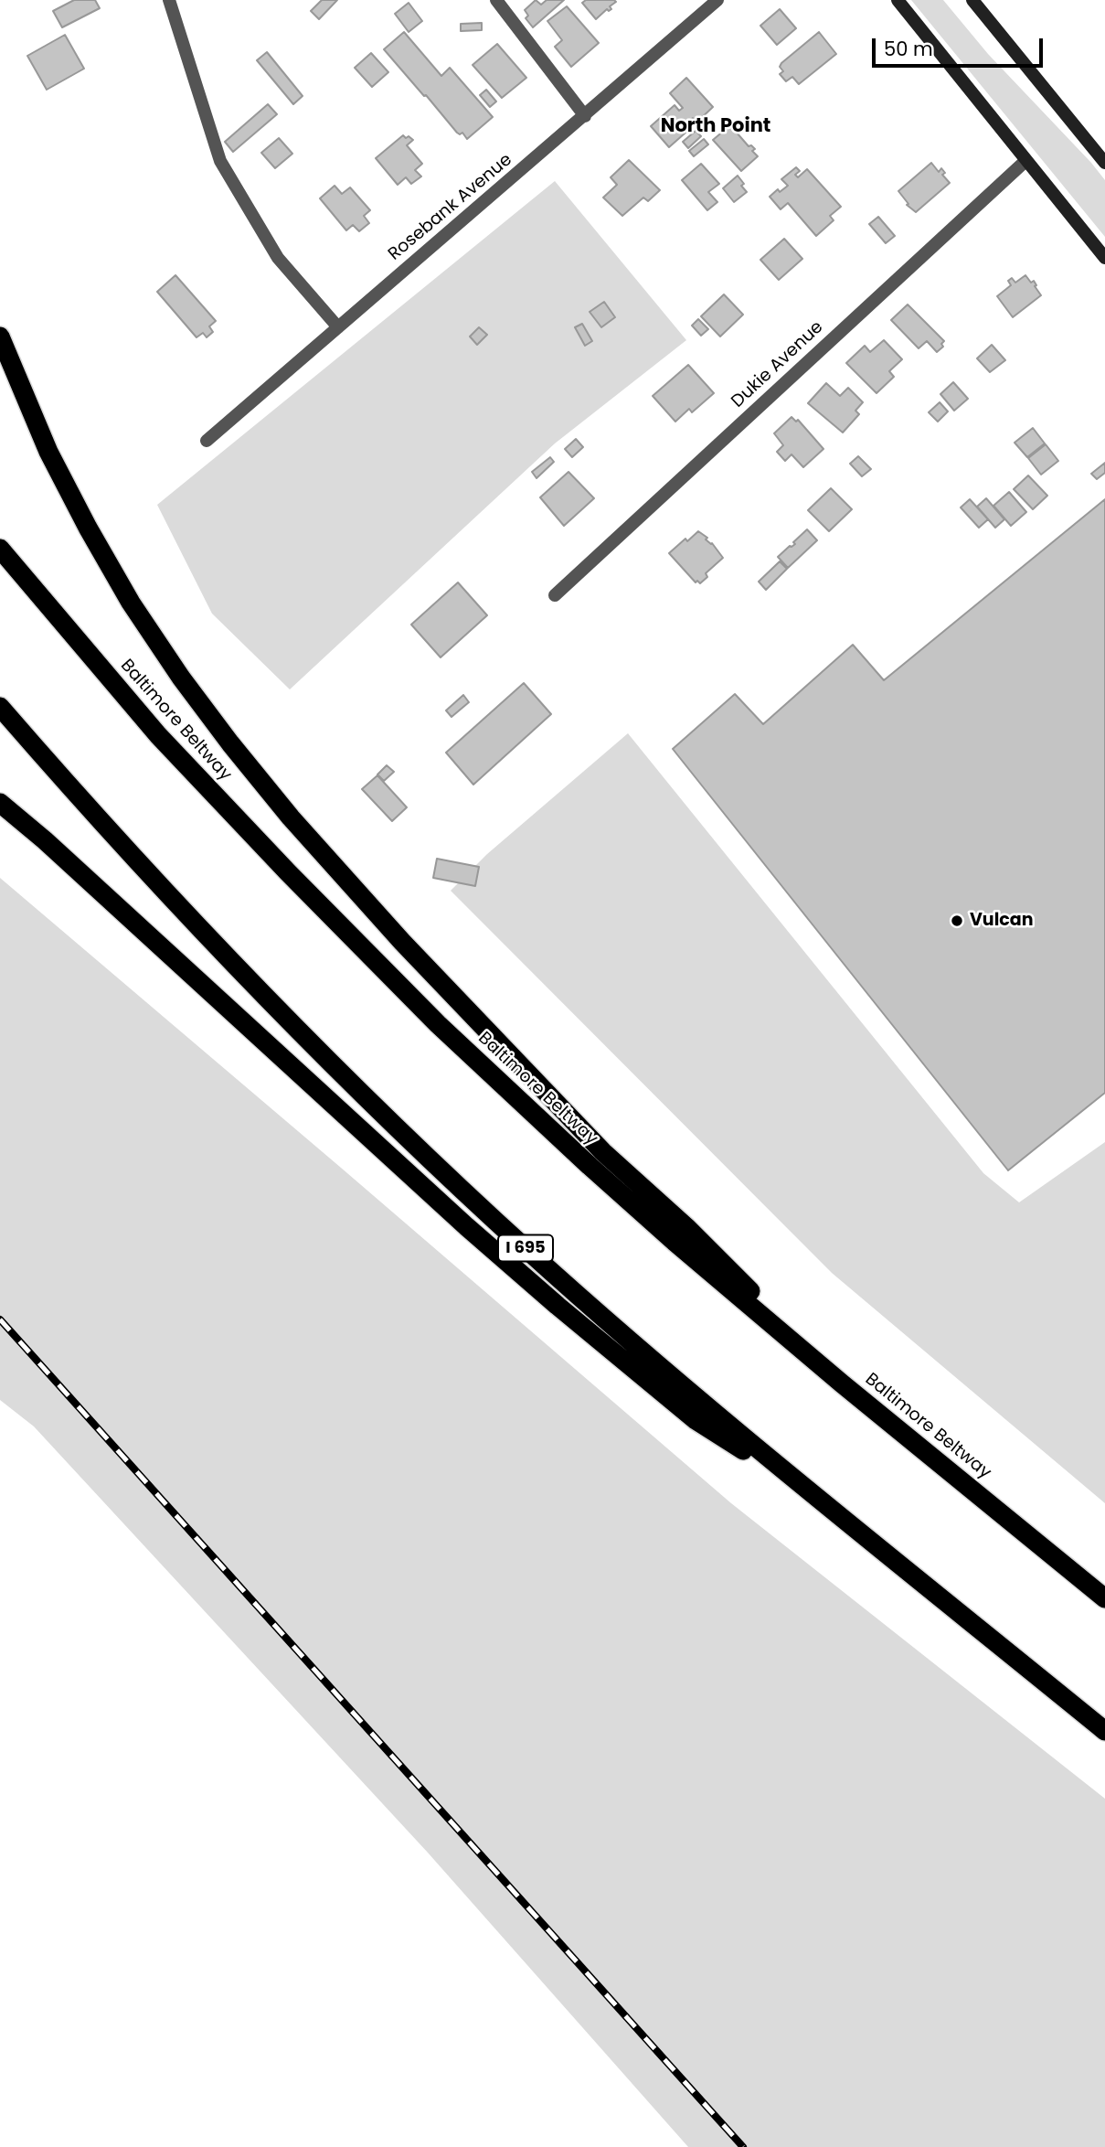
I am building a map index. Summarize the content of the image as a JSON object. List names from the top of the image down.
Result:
{
  "streets": {
    "highway": ["Baltimore Beltway", "I 695"],
    "street": ["Rosebank Avenue", "Dukie Avenue"]
  },
  "districts": ["North Point"],
  "places": ["Vulcan"],
  "scale_bar": "50 m"
}
